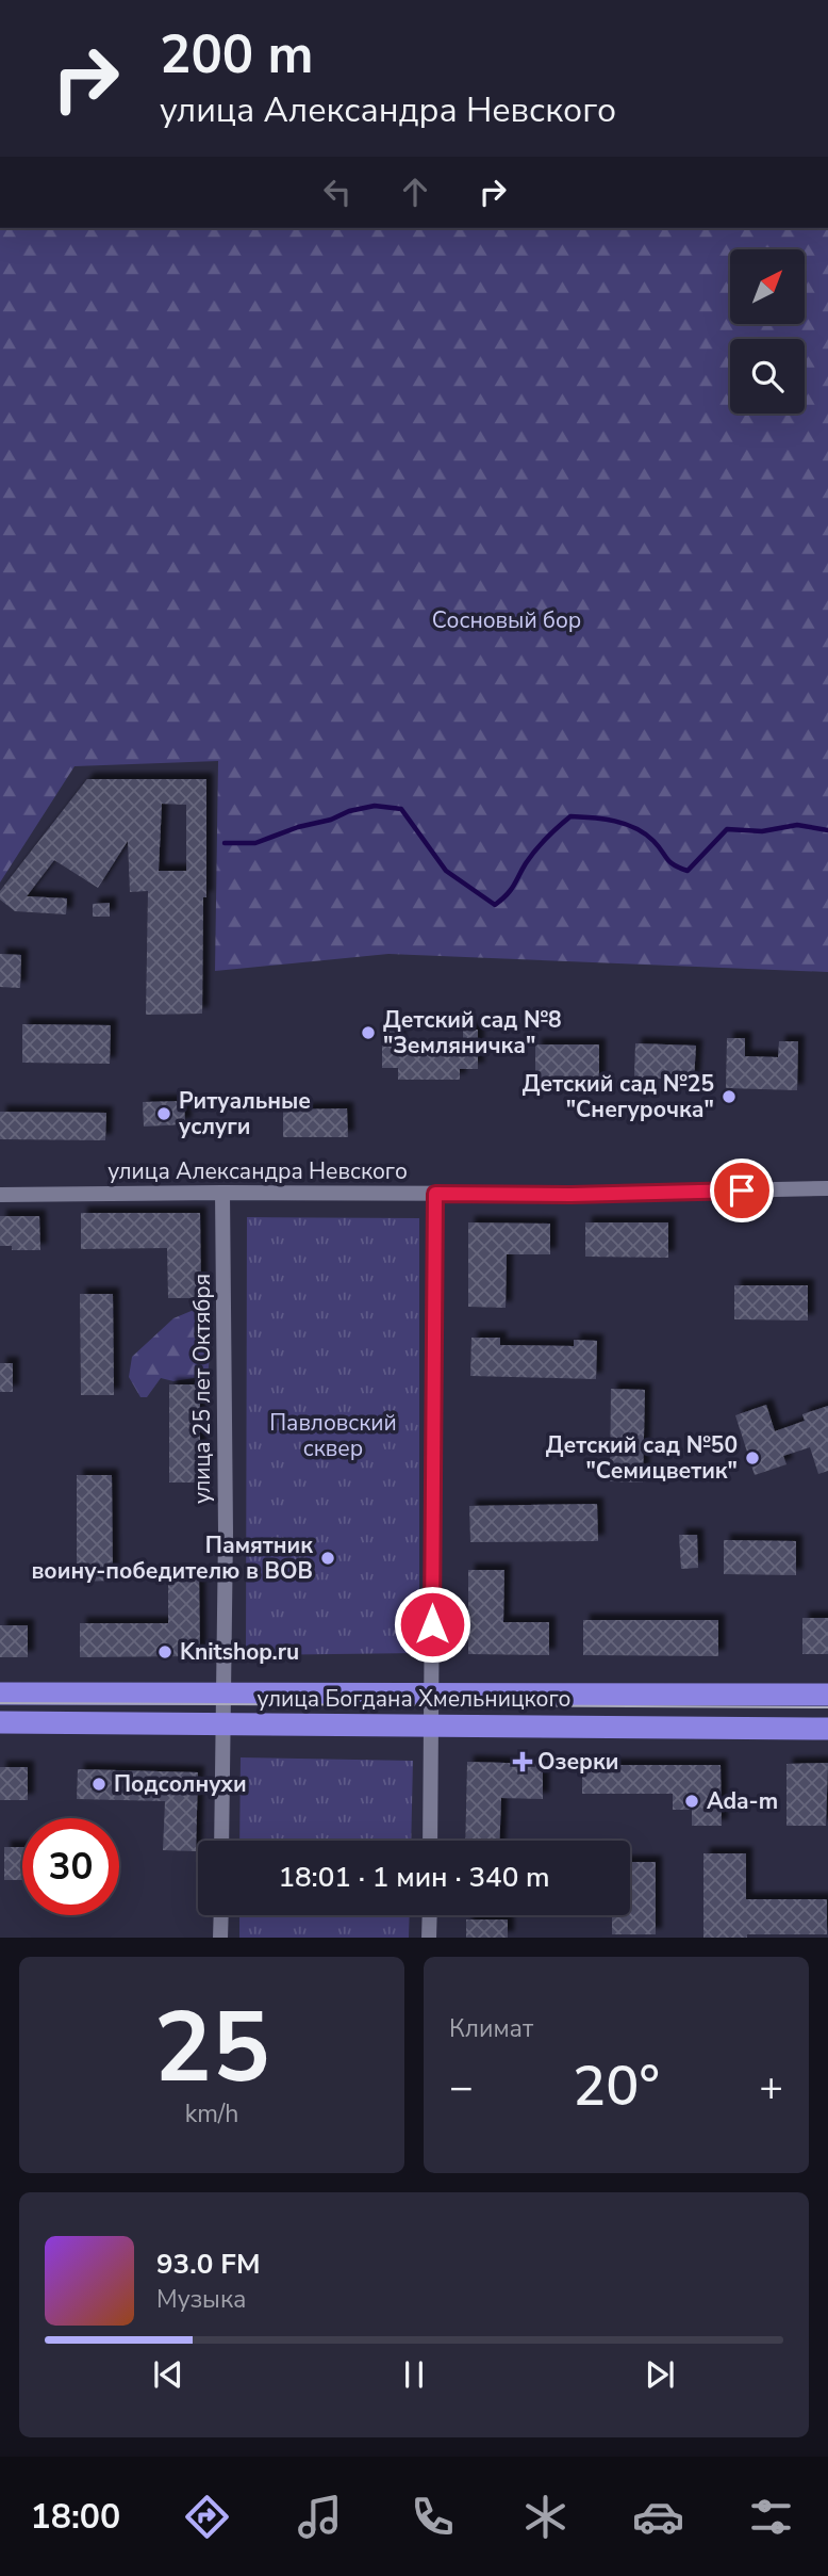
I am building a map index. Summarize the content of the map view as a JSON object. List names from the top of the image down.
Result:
{
  "streets": {
    "highway": ["улица Богдана Хмельницкого"],
    "street": ["улица Александра Невского", "улица 25 лет Октября"]
  },
  "crossings": [
    ["улица Александра Невского", "улица 25 лет Октября"],
    ["улица 25 лет Октября", "улица Богдана Хмельницкого"]
  ],
  "parks": ["Сосновый бор", "Павловский сквер"],
  "places": {
    "other": [
      "Детский сад №8 \"Земляничка\"",
      "Детский сад №25 \"Снегурочка\"",
      "Ритуальные услуги",
      "Детский сад №50 \"Семицветик\"",
      "Памятник воину-победителю в ВОВ",
      "Knitshop.ru",
      "Подсолнухи",
      "Ada-m"
    ],
    "health": ["Озерки"]
  },
  "north": "top right",
  "page": {
    "turn": ["200 m", "улица Александра Невского"],
    "limit": "30",
    "trip": "18:01 · 1 мин · 340 m",
    "tile": [
      ["25", "km/h"],
      "Климат"
    ],
    "heat": ["−", "20°", "+"],
    "song": ["93.0 FM", "Музыка"],
    "tabs": "18:00"
  }
}
